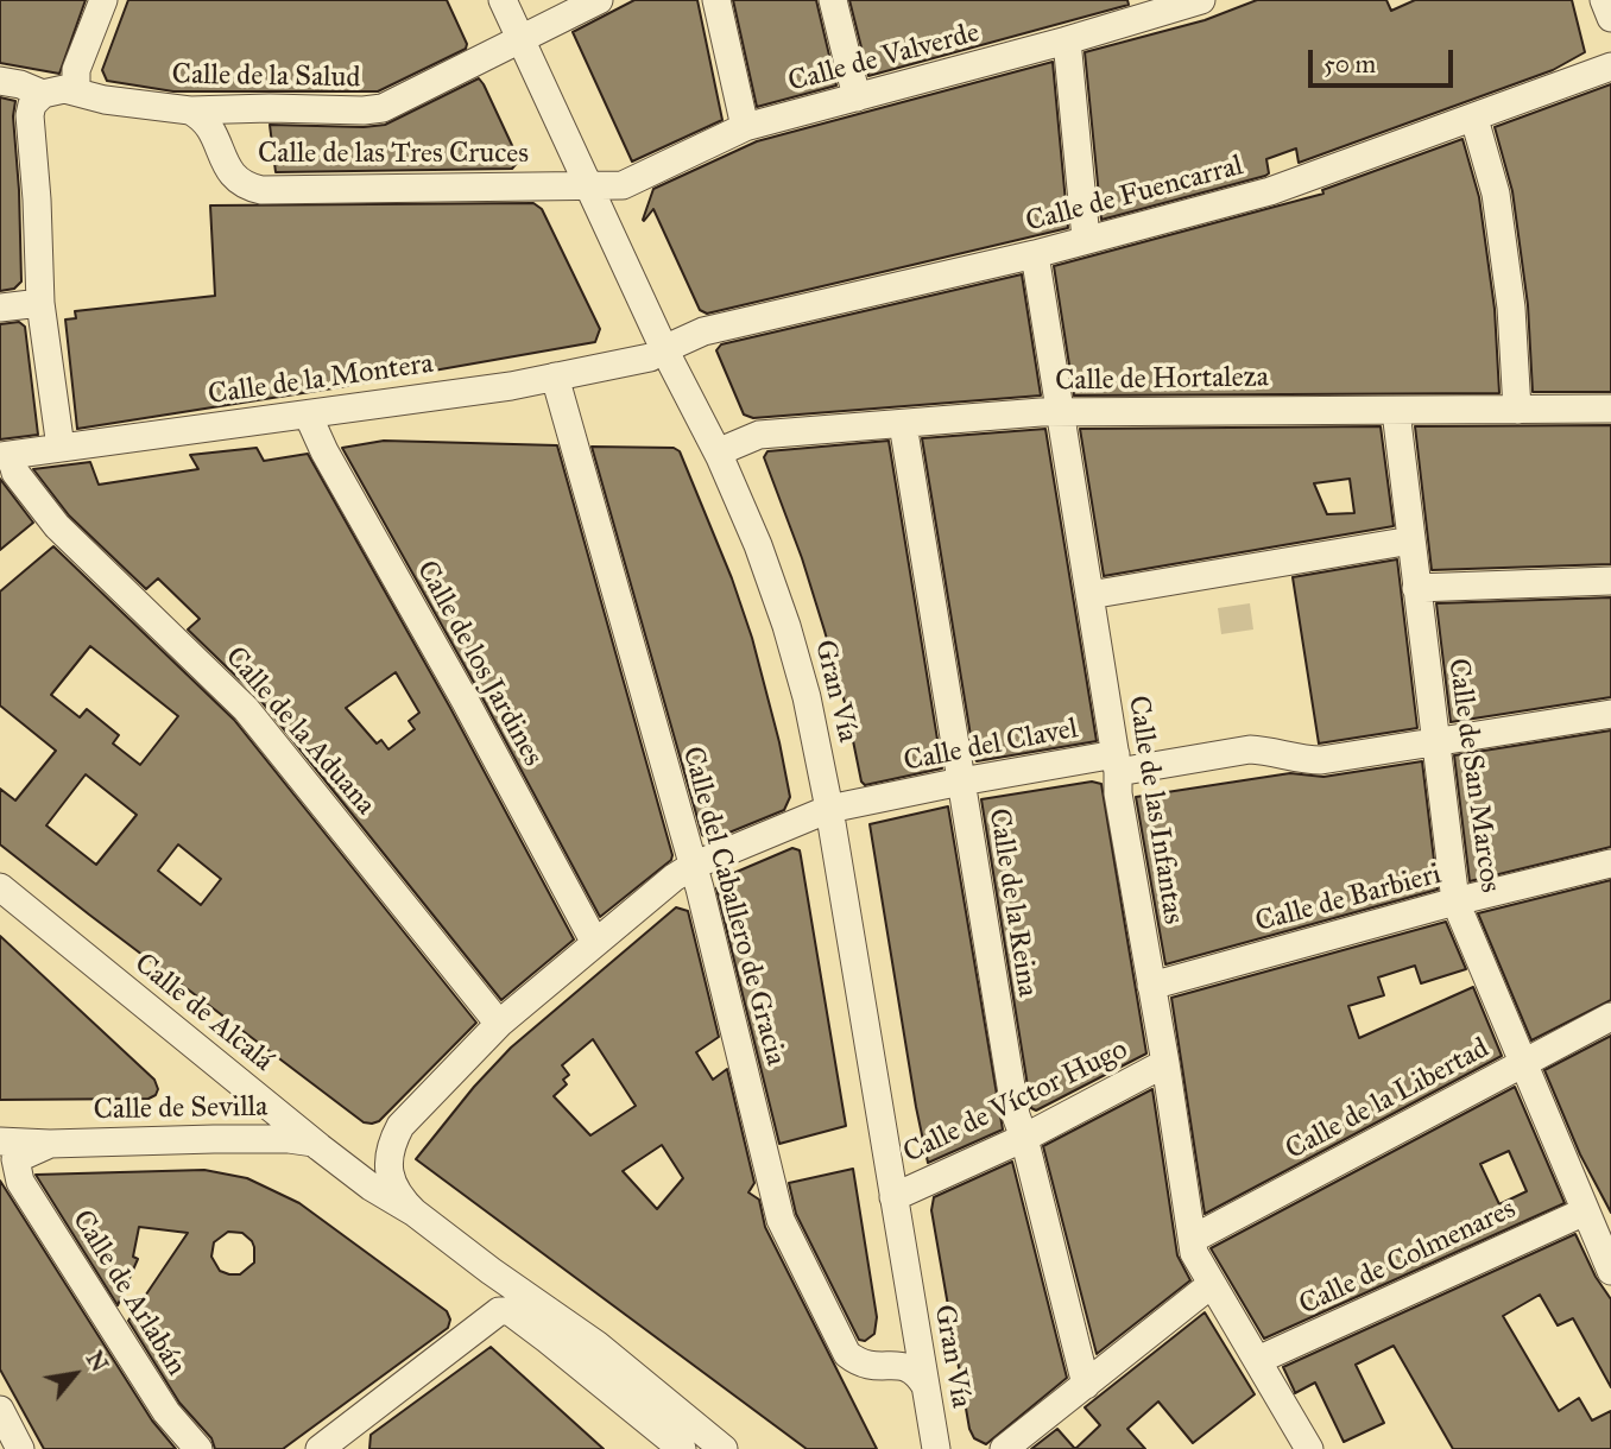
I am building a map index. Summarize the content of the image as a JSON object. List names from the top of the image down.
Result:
{
  "streets": {
    "street": [
      "Calle de Valverde",
      "Calle de la Salud",
      "Calle de las Tres Cruces",
      "Calle de Fuencarral",
      "Calle de la Montera",
      "Calle de Hortaleza",
      "Calle de los Jardines",
      "Gran Vía",
      "Calle de la Aduana",
      "Calle del Clavel",
      "Calle de San Marcos",
      "Calle de las Infantas",
      "Calle de Barbieri",
      "Calle de la Reina",
      "Calle del Caballero de Gracia",
      "Calle de Alcalá",
      "Calle de la Libertad",
      "Calle de Víctor Hugo",
      "Calle de Sevilla",
      "Calle de Colmenares",
      "Calle de Arlabán"
    ]
  },
  "crossings": [
    ["Calle de Valverde", "Calle de las Tres Cruces"],
    ["Calle de Valverde", "Gran Vía"],
    ["Calle de la Salud", "Calle de las Tres Cruces"],
    ["Calle de la Salud", "Gran Vía"],
    ["Calle de las Tres Cruces", "Gran Vía"],
    ["Calle de Fuencarral", "Calle de la Montera"],
    ["Calle de Fuencarral", "Gran Vía"],
    ["Calle de Fuencarral", "Calle de las Infantas"],
    ["Calle de la Montera", "Calle de los Jardines"],
    ["Calle de la Montera", "Gran Vía"],
    ["Calle de la Montera", "Calle de la Aduana"],
    ["Calle de la Montera", "Calle del Caballero de Gracia"],
    ["Calle de Hortaleza", "Gran Vía"],
    ["Calle de Hortaleza", "Calle de San Marcos"],
    ["Calle de Hortaleza", "Calle de las Infantas"],
    ["Calle de Hortaleza", "Calle de la Reina"],
    ["Calle de los Jardines", "Calle del Clavel"],
    ["Gran Vía", "Calle del Clavel"],
    ["Gran Vía", "Calle del Caballero de Gracia"],
    ["Gran Vía", "Calle de Víctor Hugo"],
    ["Calle de la Aduana", "Calle del Clavel"],
    ["Calle del Clavel", "Calle de San Marcos"],
    ["Calle del Clavel", "Calle de las Infantas"],
    ["Calle del Clavel", "Calle de la Reina"],
    ["Calle del Clavel", "Calle del Caballero de Gracia"],
    ["Calle del Clavel", "Calle de Alcalá"],
    ["Calle de San Marcos", "Calle de Barbieri"],
    ["Calle de San Marcos", "Calle de la Libertad"],
    ["Calle de San Marcos", "Calle de Colmenares"],
    ["Calle de las Infantas", "Calle de Barbieri"],
    ["Calle de las Infantas", "Calle de la Libertad"],
    ["Calle de las Infantas", "Calle de Víctor Hugo"],
    ["Calle de las Infantas", "Calle de Colmenares"],
    ["Calle de la Reina", "Calle de Víctor Hugo"],
    ["Calle de Alcalá", "Calle de Sevilla"],
    ["Calle de Sevilla", "Calle de Arlabán"]
  ],
  "scale_bar": "50 m",
  "north": "top right"
}
